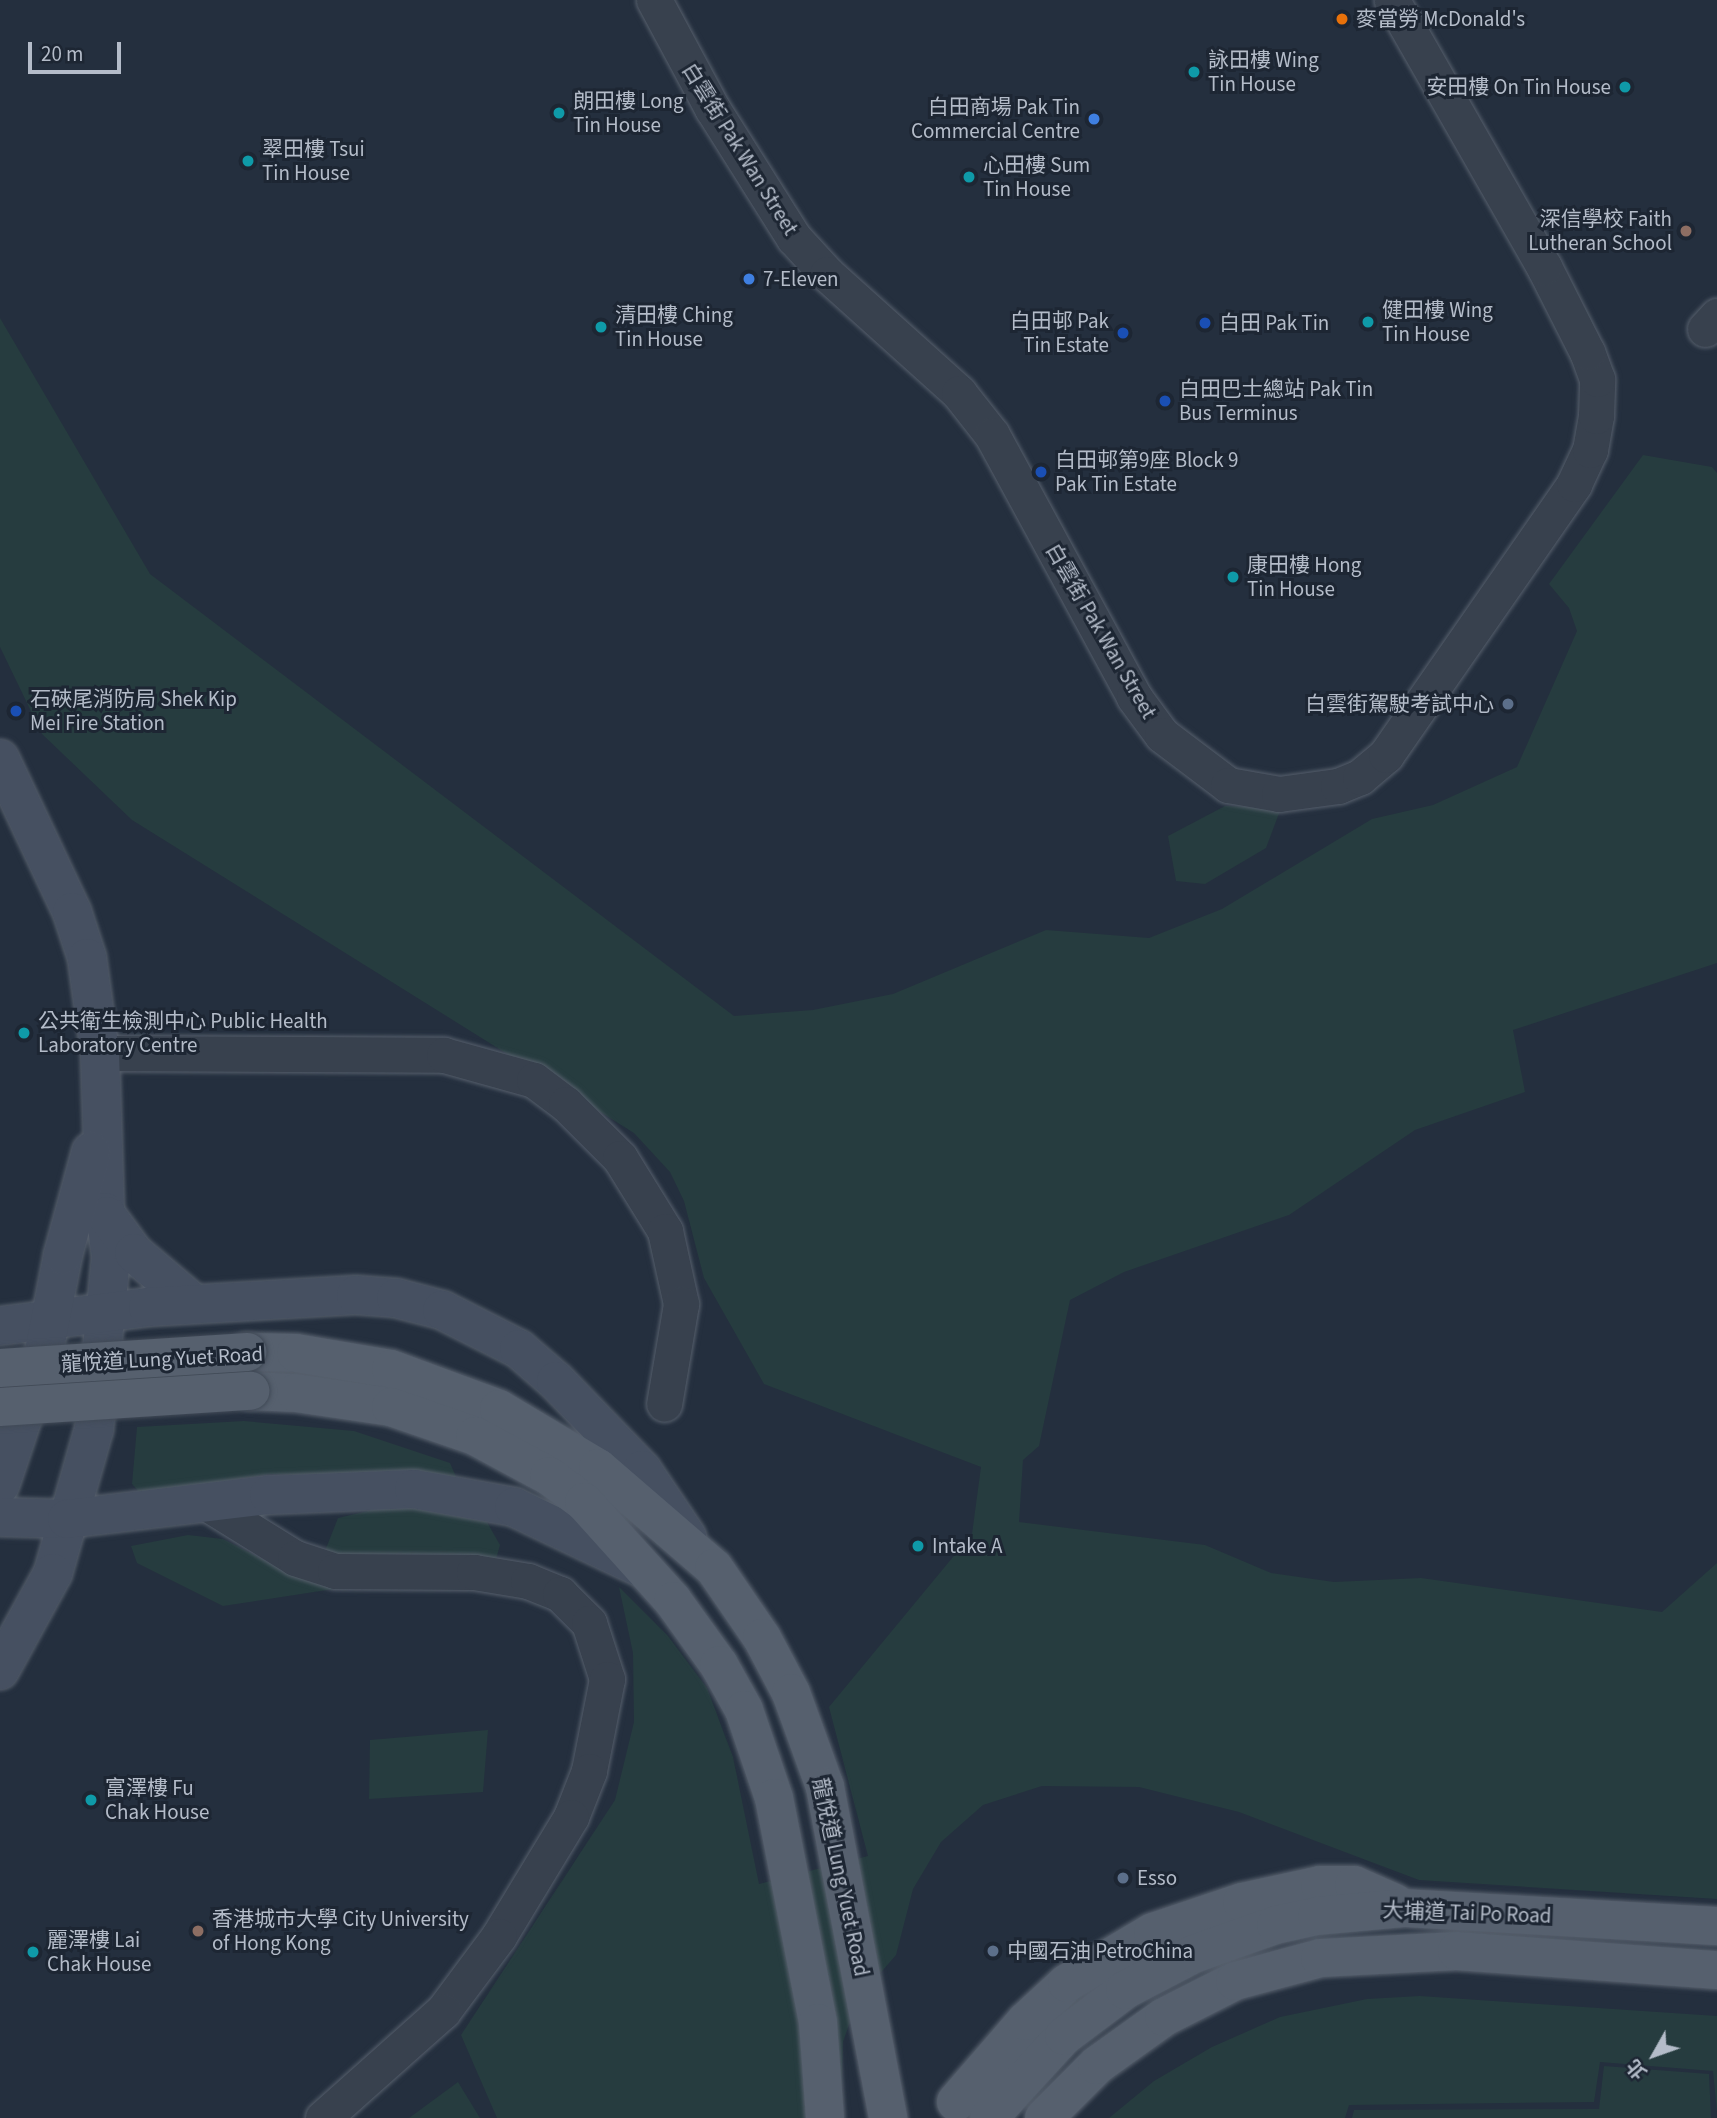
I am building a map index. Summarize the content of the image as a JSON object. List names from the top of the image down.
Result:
{
  "streets": {
    "main road": ["龍悅道 Lung Yuet Road", "大埔道 Tai Po Road"],
    "street": ["白雲街 Pak Wan Street"]
  },
  "places": [
    "麥當勞 McDonald's",
    "詠田樓 Wing Tin House",
    "安田樓 On Tin House",
    "朗田樓 Long Tin House",
    "白田商場 Pak Tin Commercial Centre",
    "翠田樓 Tsui Tin House",
    "心田樓 Sum Tin House",
    "深信學校 Faith Lutheran School",
    "7-Eleven",
    "健田樓 Wing Tin House",
    "白田 Pak Tin",
    "清田樓 Ching Tin House",
    "白田邨 Pak Tin Estate",
    "白田巴士總站 Pak Tin Bus Terminus",
    "白田邨第9座 Block 9 Pak Tin Estate",
    "康田樓 Hong Tin House",
    "白雲街駕駛考試中心",
    "石硤尾消防局 Shek Kip Mei Fire Station",
    "公共衛生檢測中心 Public Health Laboratory Centre",
    "Intake A",
    "富澤樓 Fu Chak House",
    "Esso",
    "香港城市大學 City University of Hong Kong",
    "中國石油 PetroChina",
    "麗澤樓 Lai Chak House"
  ],
  "scale_bar": "20 m",
  "north": "bottom left"
}
